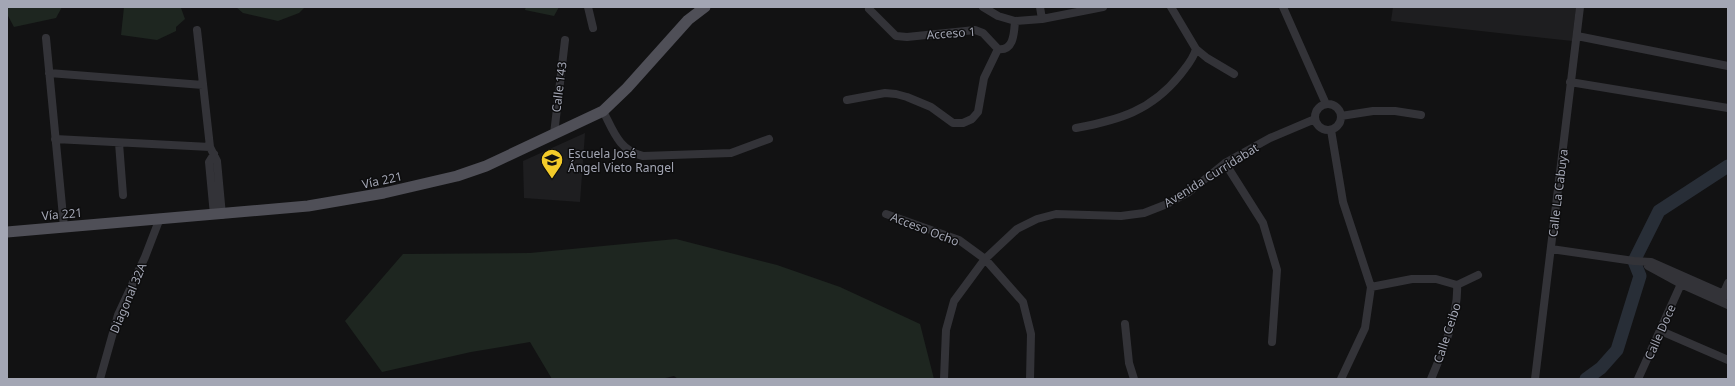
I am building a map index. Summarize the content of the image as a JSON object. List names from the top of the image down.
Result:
{
  "streets": {
    "main road": ["Vía 221"],
    "street": [
      "Acceso 1",
      "Calle 143",
      "Avenida Curridabat",
      "Calle La Cabuya",
      "Acceso Ocho",
      "Diagonal 32A",
      "Calle Doce",
      "Calle Ceibo"
    ]
  },
  "crossings": [
    ["Calle 143", "Vía 221"],
    ["Avenida Curridabat", "Acceso Ocho"],
    ["Vía 221", "Diagonal 32A"]
  ],
  "places": {
    "school or university": ["Escuela José Ángel Vieto Rangel"]
  }
}
